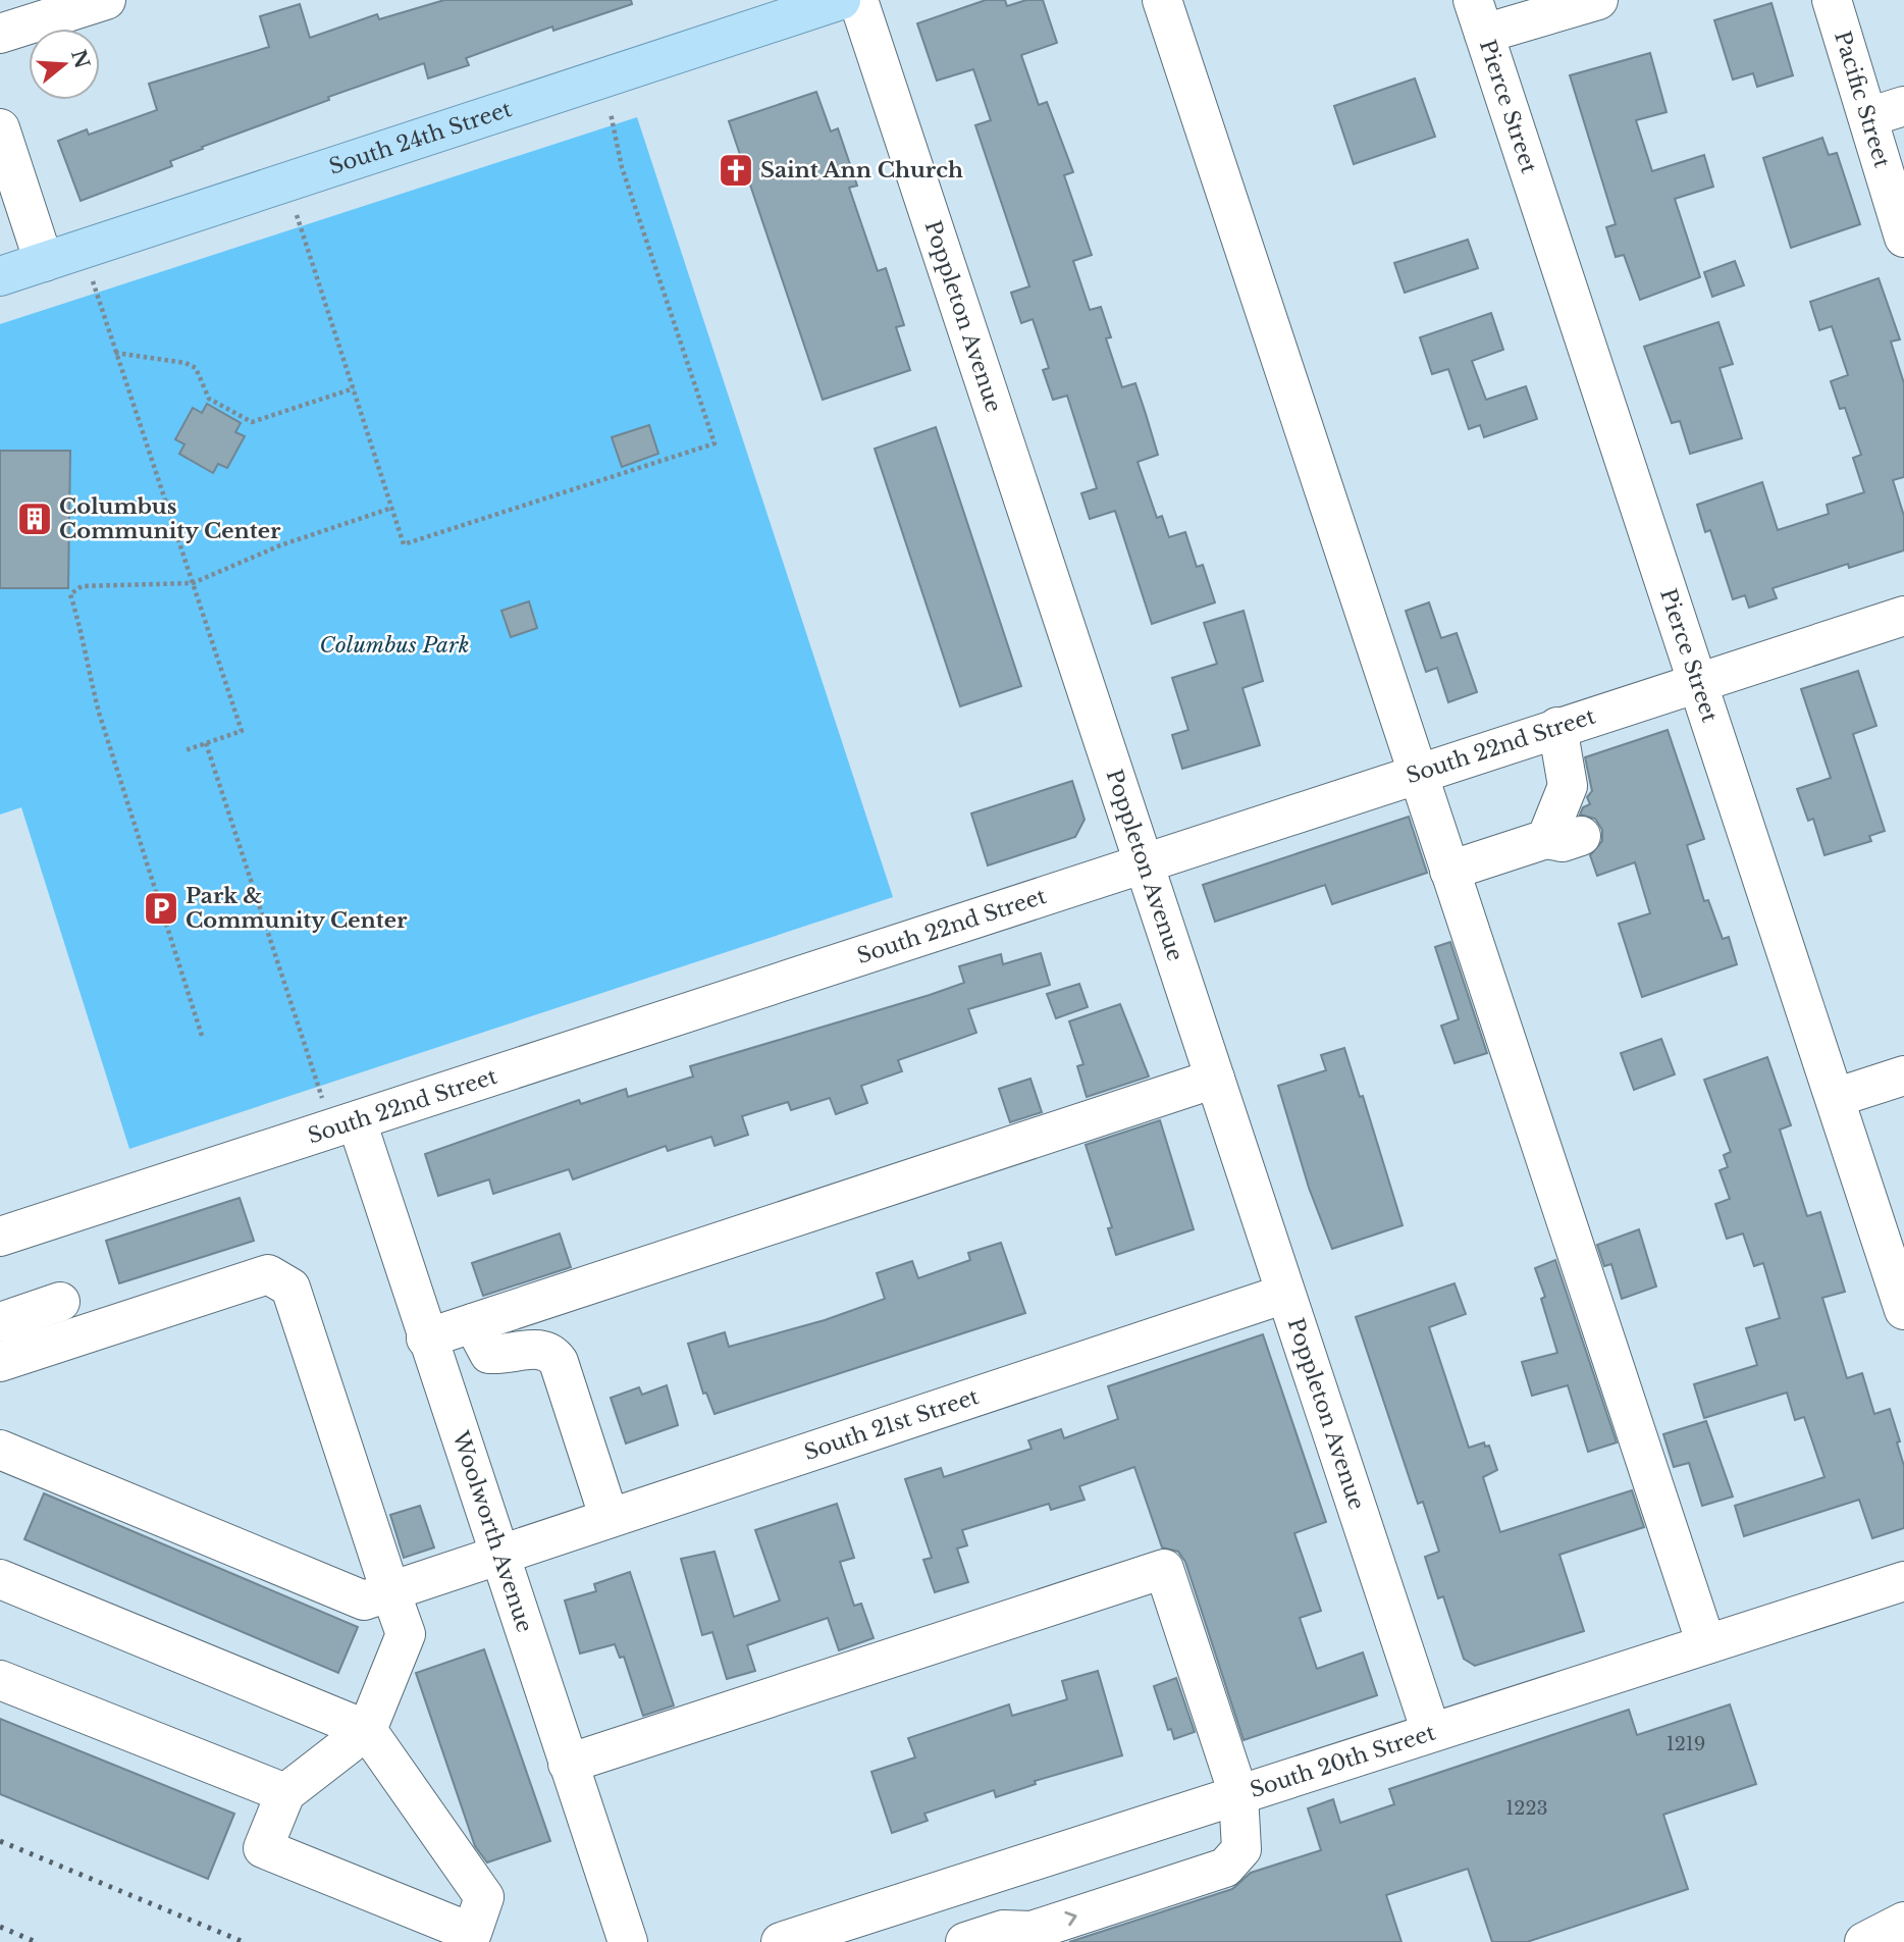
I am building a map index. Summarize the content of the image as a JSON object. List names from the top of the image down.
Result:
{
  "streets": {
    "main road": ["South 24th Street"],
    "street": [
      "Pacific Street",
      "Pierce Street",
      "Poppleton Avenue",
      "South 22nd Street",
      "South 21st Street",
      "Woolworth Avenue",
      "South 20th Street"
    ]
  },
  "crossings": [
    ["Pierce Street", "South 22nd Street"],
    ["Poppleton Avenue", "South 22nd Street"],
    ["Poppleton Avenue", "South 21st Street"],
    ["Poppleton Avenue", "South 20th Street"],
    ["South 22nd Street", "Woolworth Avenue"],
    ["South 21st Street", "Woolworth Avenue"]
  ],
  "parks": ["Columbus Park"],
  "places": {
    "church": ["Saint Ann Church"],
    "building": ["Columbus Community Center"],
    "parking": ["Park & Community Center"]
  },
  "house_numbers": ["1219", "1223"],
  "north": "right"
}
